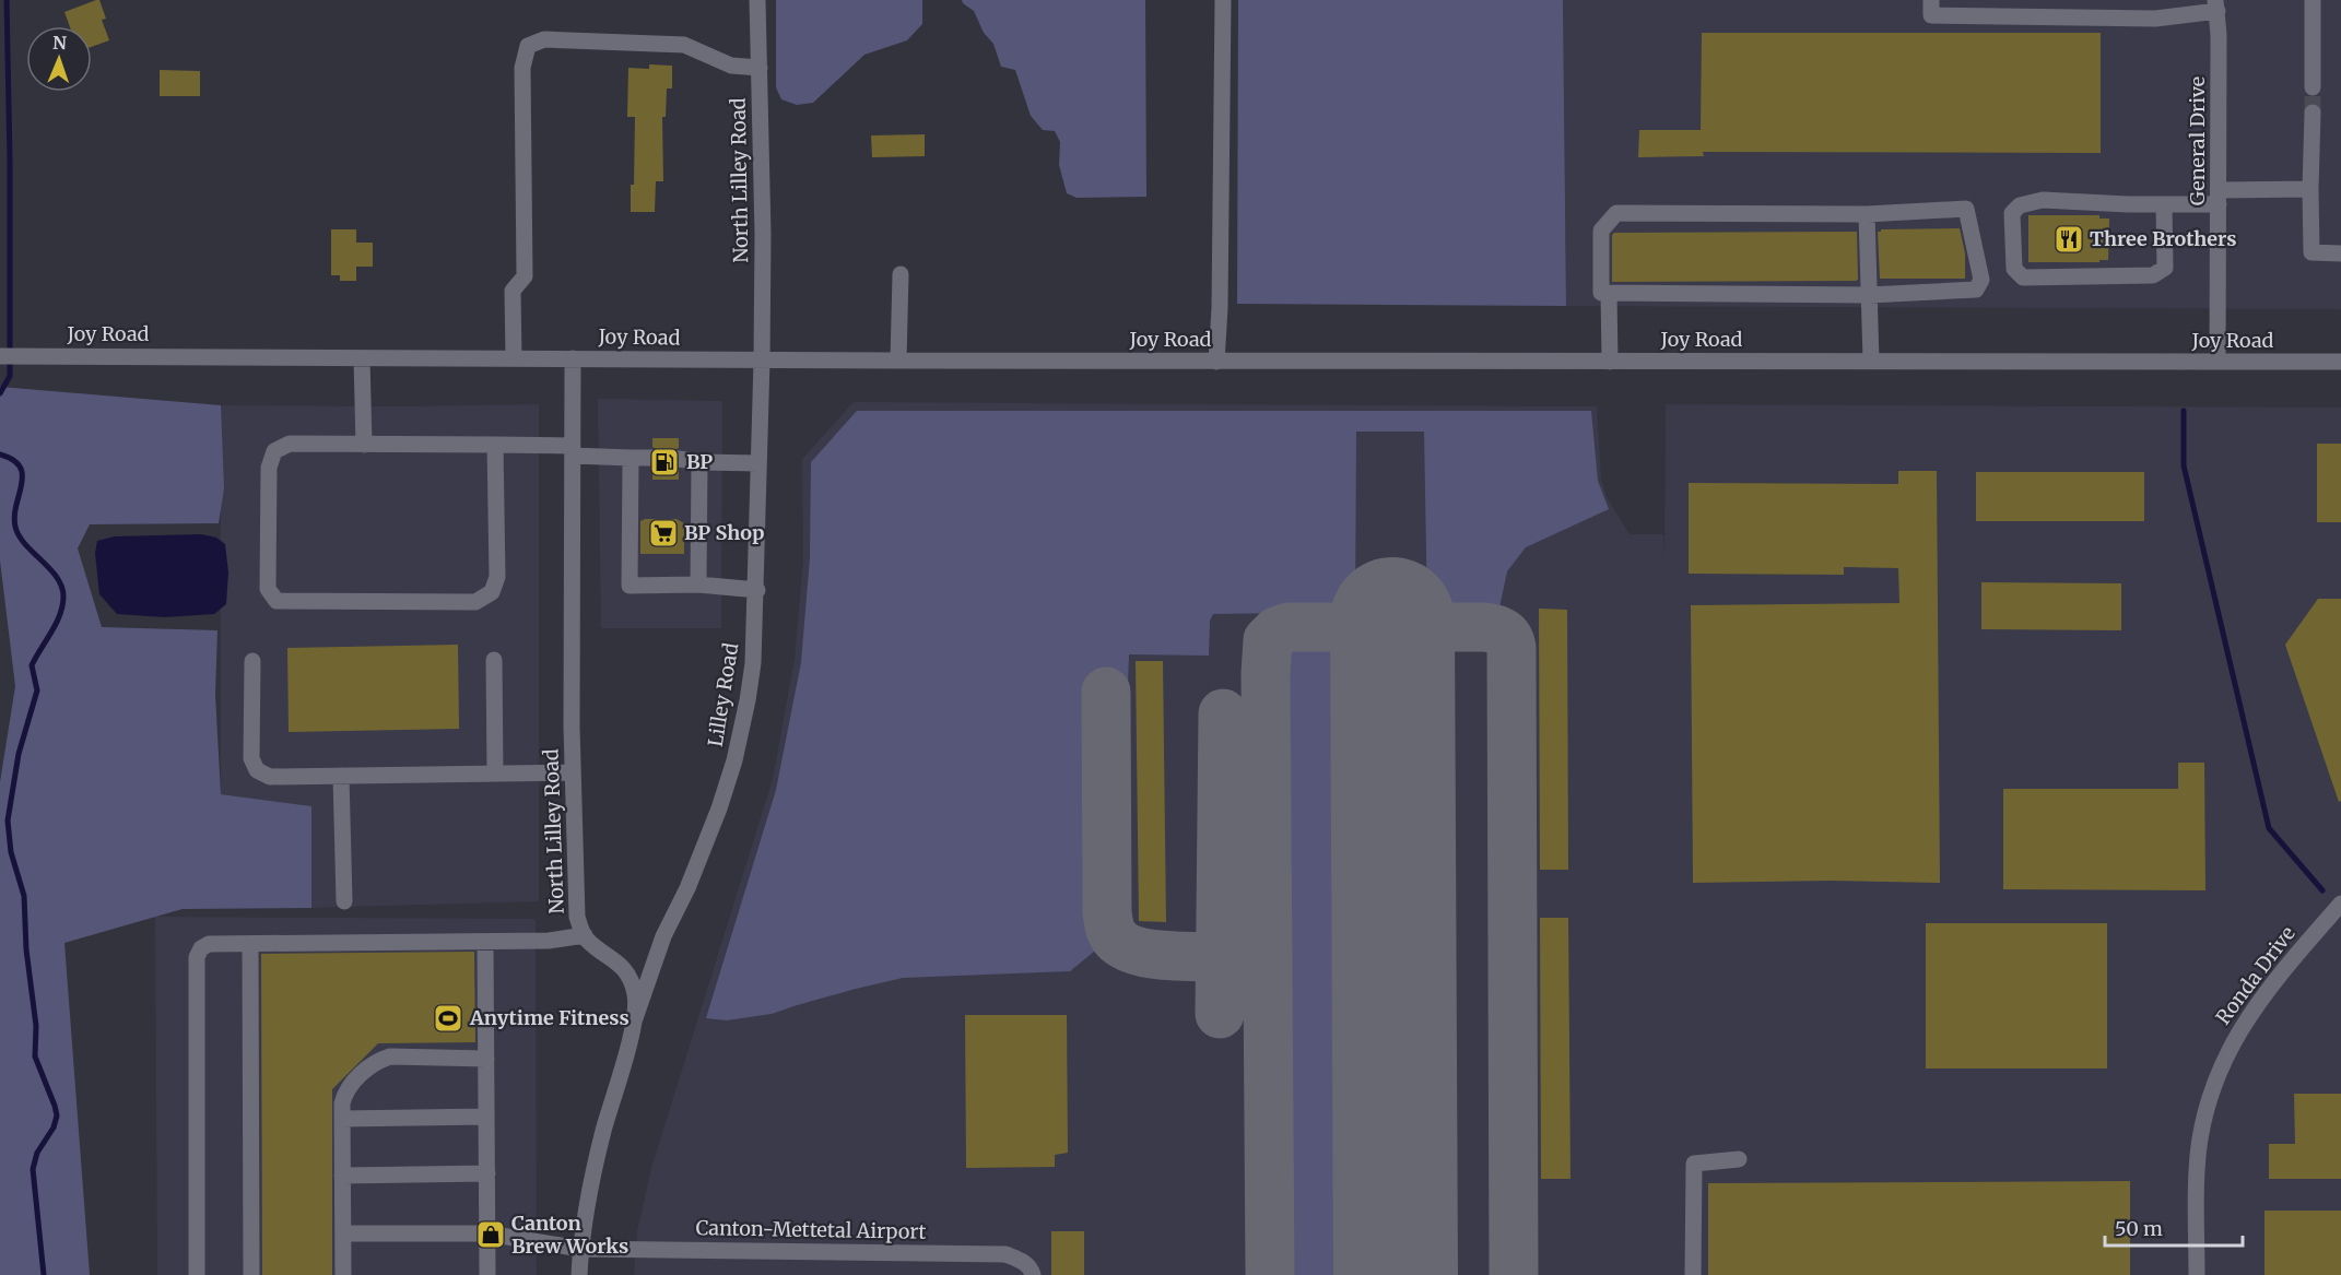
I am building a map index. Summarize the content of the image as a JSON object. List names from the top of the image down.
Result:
{
  "streets": {
    "street": [
      "General Drive",
      "North Lilley Road",
      "Joy Road",
      "Lilley Road",
      "Ronda Drive",
      "Canton-Mettetal Airport"
    ]
  },
  "crossings": [
    ["General Drive", "Joy Road"],
    ["North Lilley Road", "Joy Road"],
    ["North Lilley Road", "Lilley Road"],
    ["North Lilley Road", "Canton-Mettetal Airport"],
    ["Joy Road", "Lilley Road"]
  ],
  "places": {
    "restaurant": ["Three Brothers"],
    "fuel station": ["BP"],
    "supermarket": ["BP Shop"],
    "sports": ["Anytime Fitness"],
    "shop": ["Canton Brew Works"]
  },
  "scale_bar": "50 m",
  "north": "top"
}
